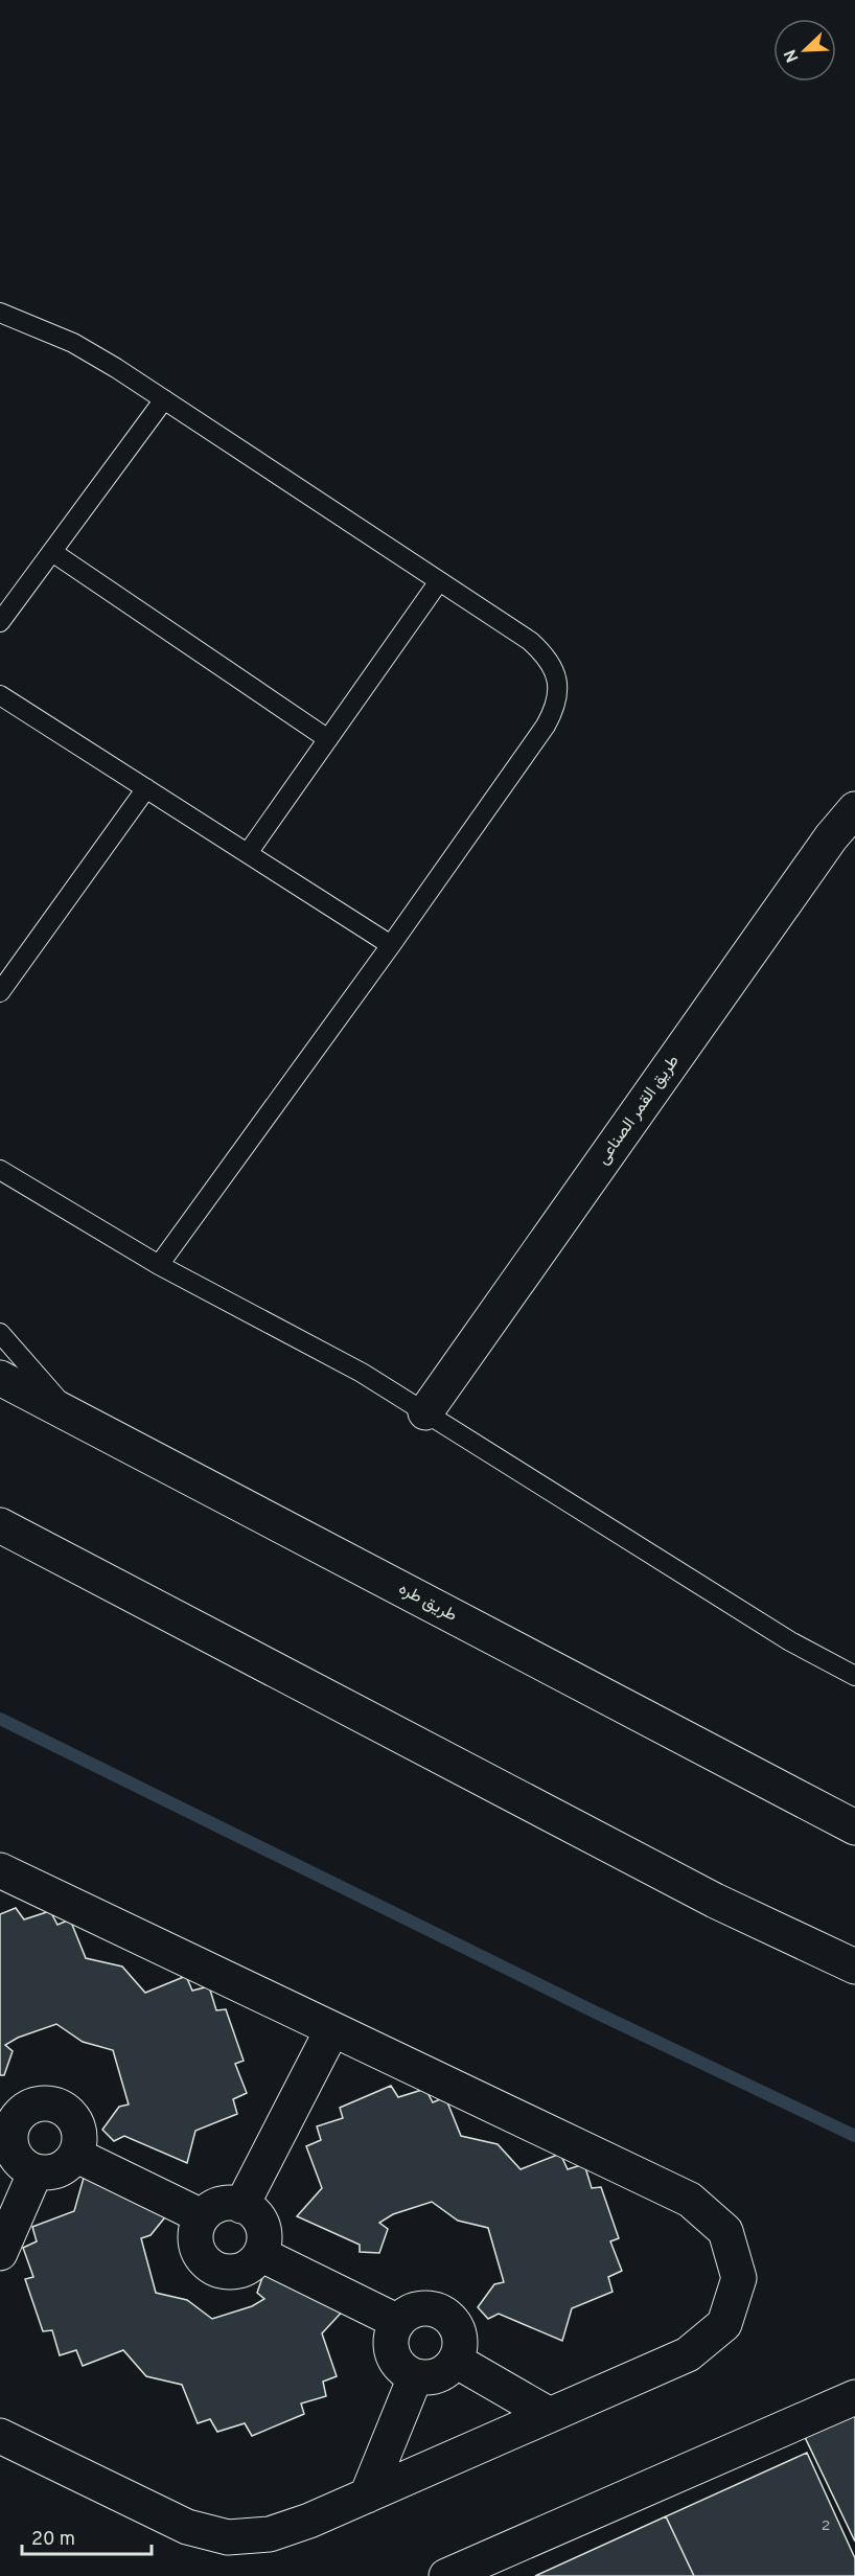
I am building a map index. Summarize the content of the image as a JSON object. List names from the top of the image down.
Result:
{
  "streets": {
    "street": ["طريق القمر الصناعى", "طريق طره"]
  },
  "house_numbers": ["2"],
  "scale_bar": "20 m",
  "north": "bottom left"
}
